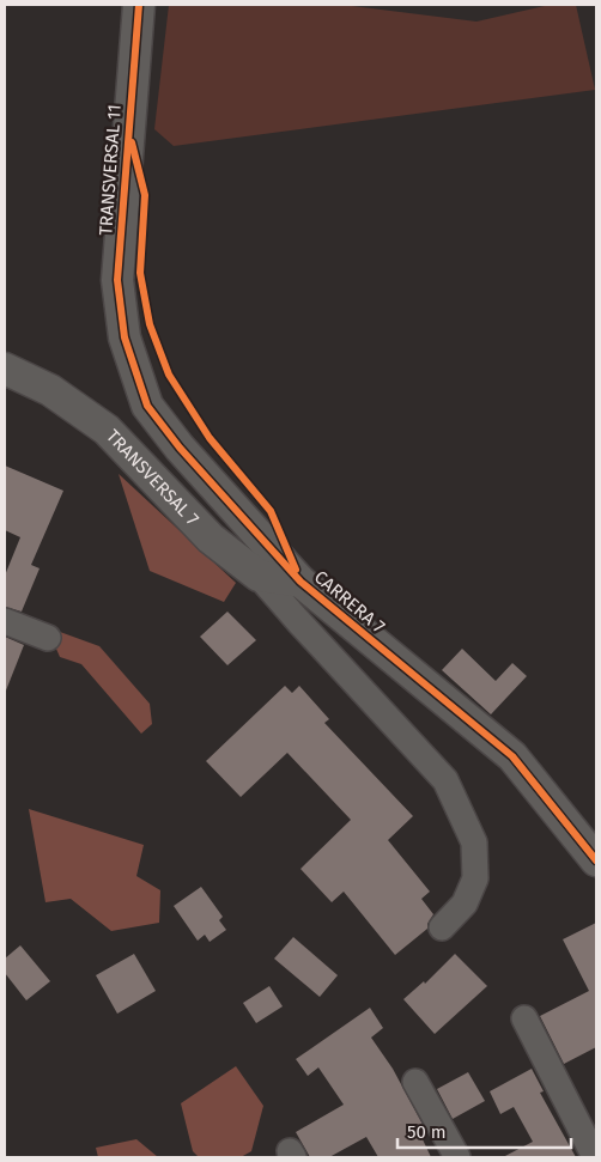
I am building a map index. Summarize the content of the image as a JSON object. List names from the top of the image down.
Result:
{
  "streets": {
    "street": ["TRANSVERSAL 11", "TRANSVERSAL 7", "CARRERA 7"]
  },
  "crossings": [
    ["TRANSVERSAL 11", "CARRERA 7"],
    ["TRANSVERSAL 7", "CARRERA 7"]
  ],
  "scale_bar": "50 m"
}
